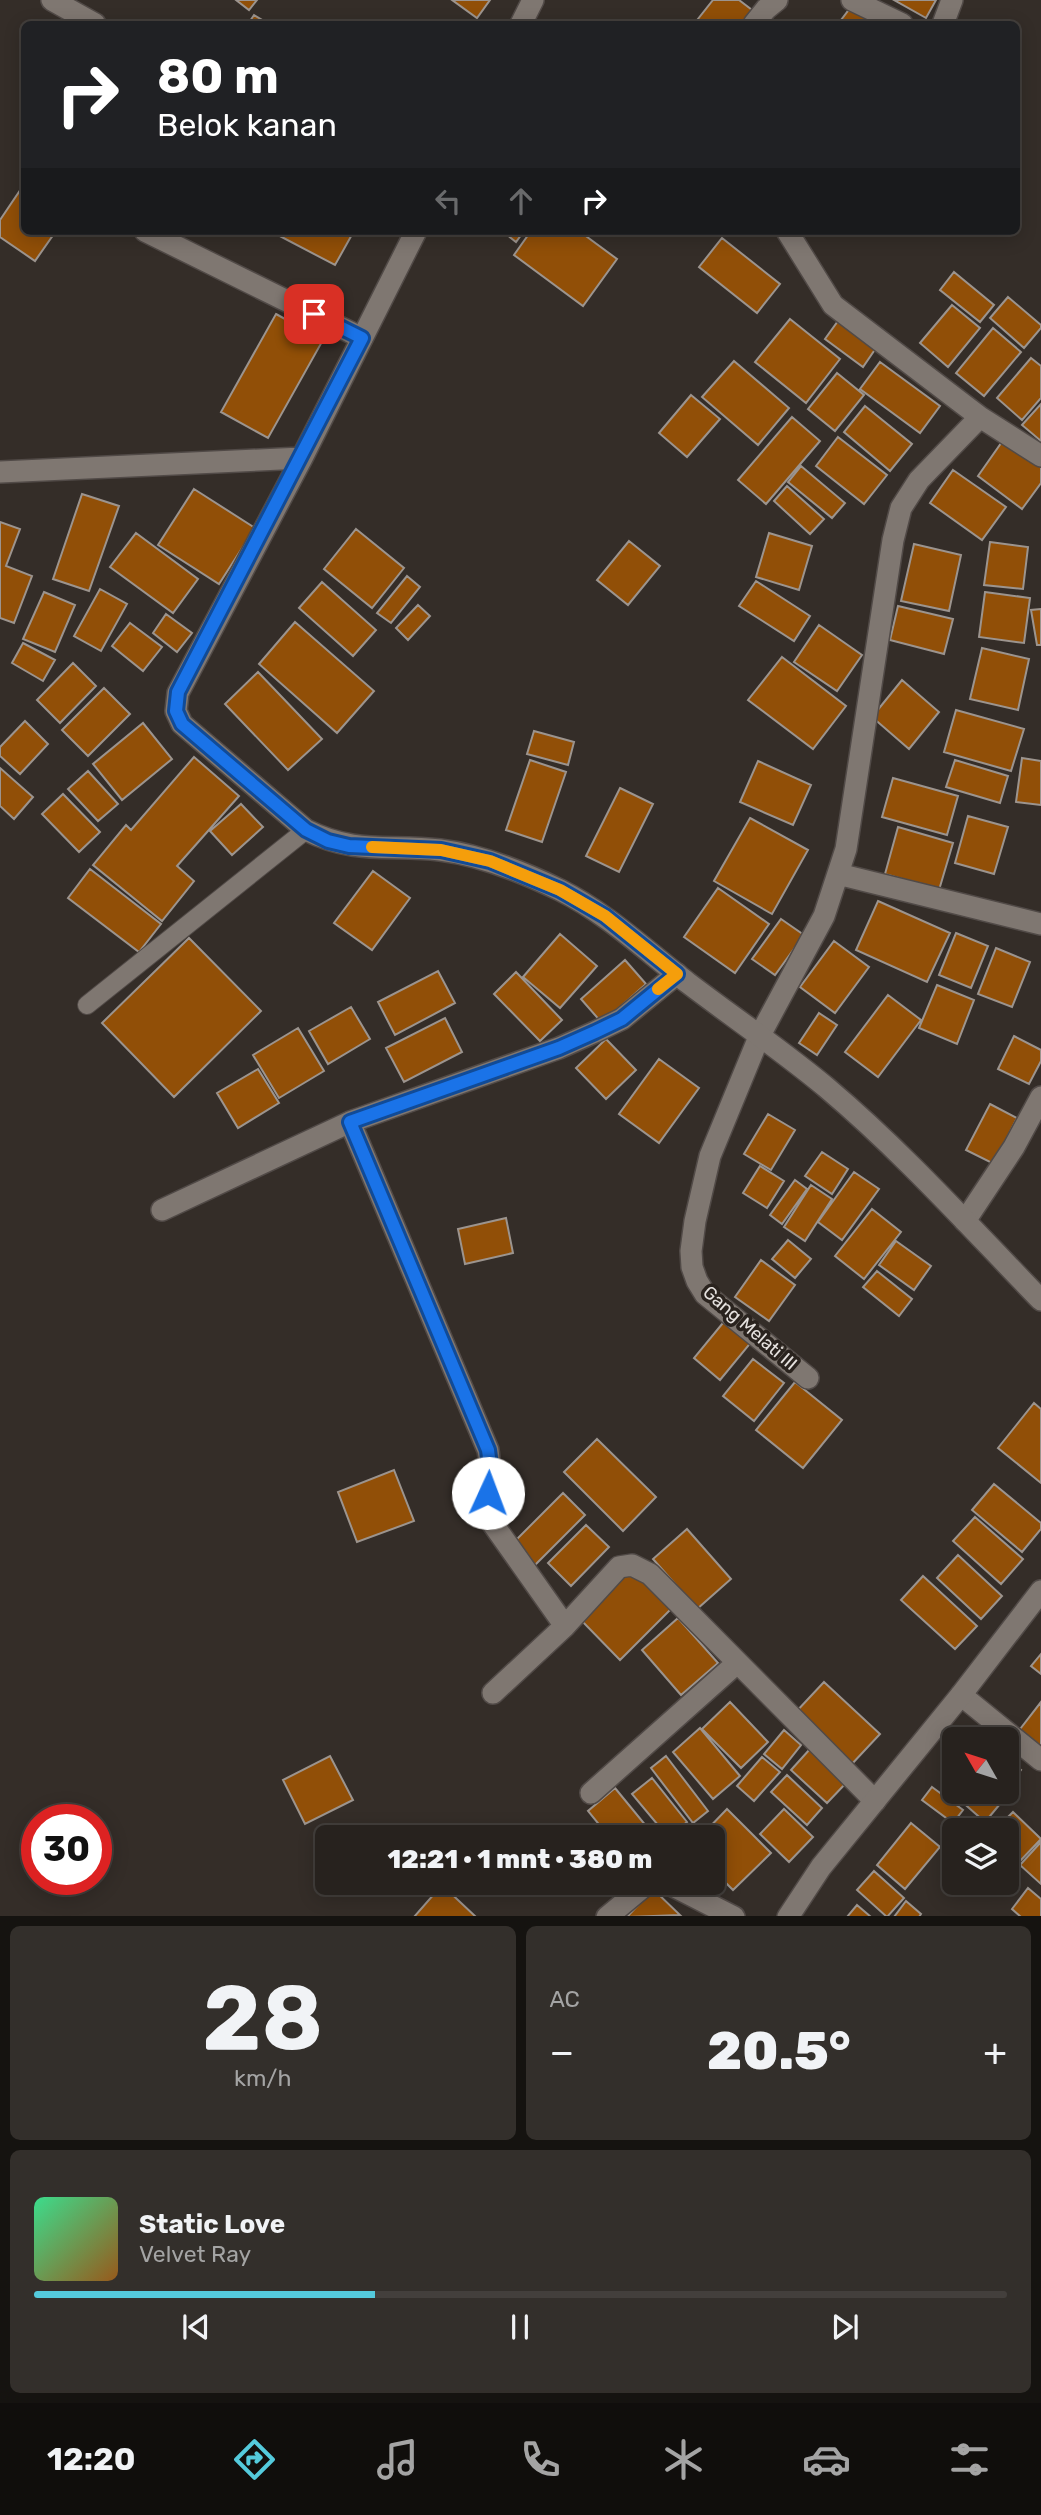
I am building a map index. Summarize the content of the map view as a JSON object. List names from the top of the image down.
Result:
{
  "streets": {
    "street": ["Gang Melati III"]
  },
  "north": "top left",
  "page": {
    "turn": ["80 m", "Belok kanan"],
    "limit": "30",
    "trip": "12:21 · 1 mnt · 380 m",
    "tile": [
      ["28", "km/h"],
      "AC"
    ],
    "heat": ["−", "20.5°", "+"],
    "song": ["Static Love", "Velvet Ray"],
    "tabs": "12:20"
  }
}
